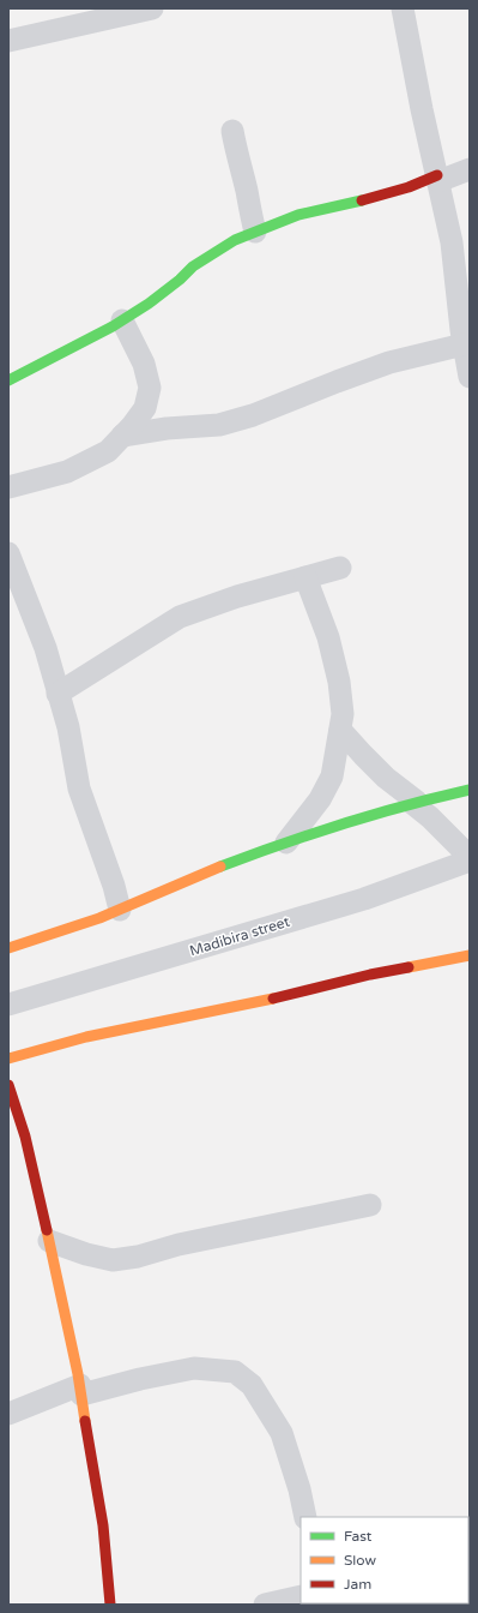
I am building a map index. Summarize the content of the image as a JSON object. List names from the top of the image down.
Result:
{
  "streets": {
    "street": ["Madibira street"]
  },
  "legend": ["Fast", "Slow", "Jam"]
}
